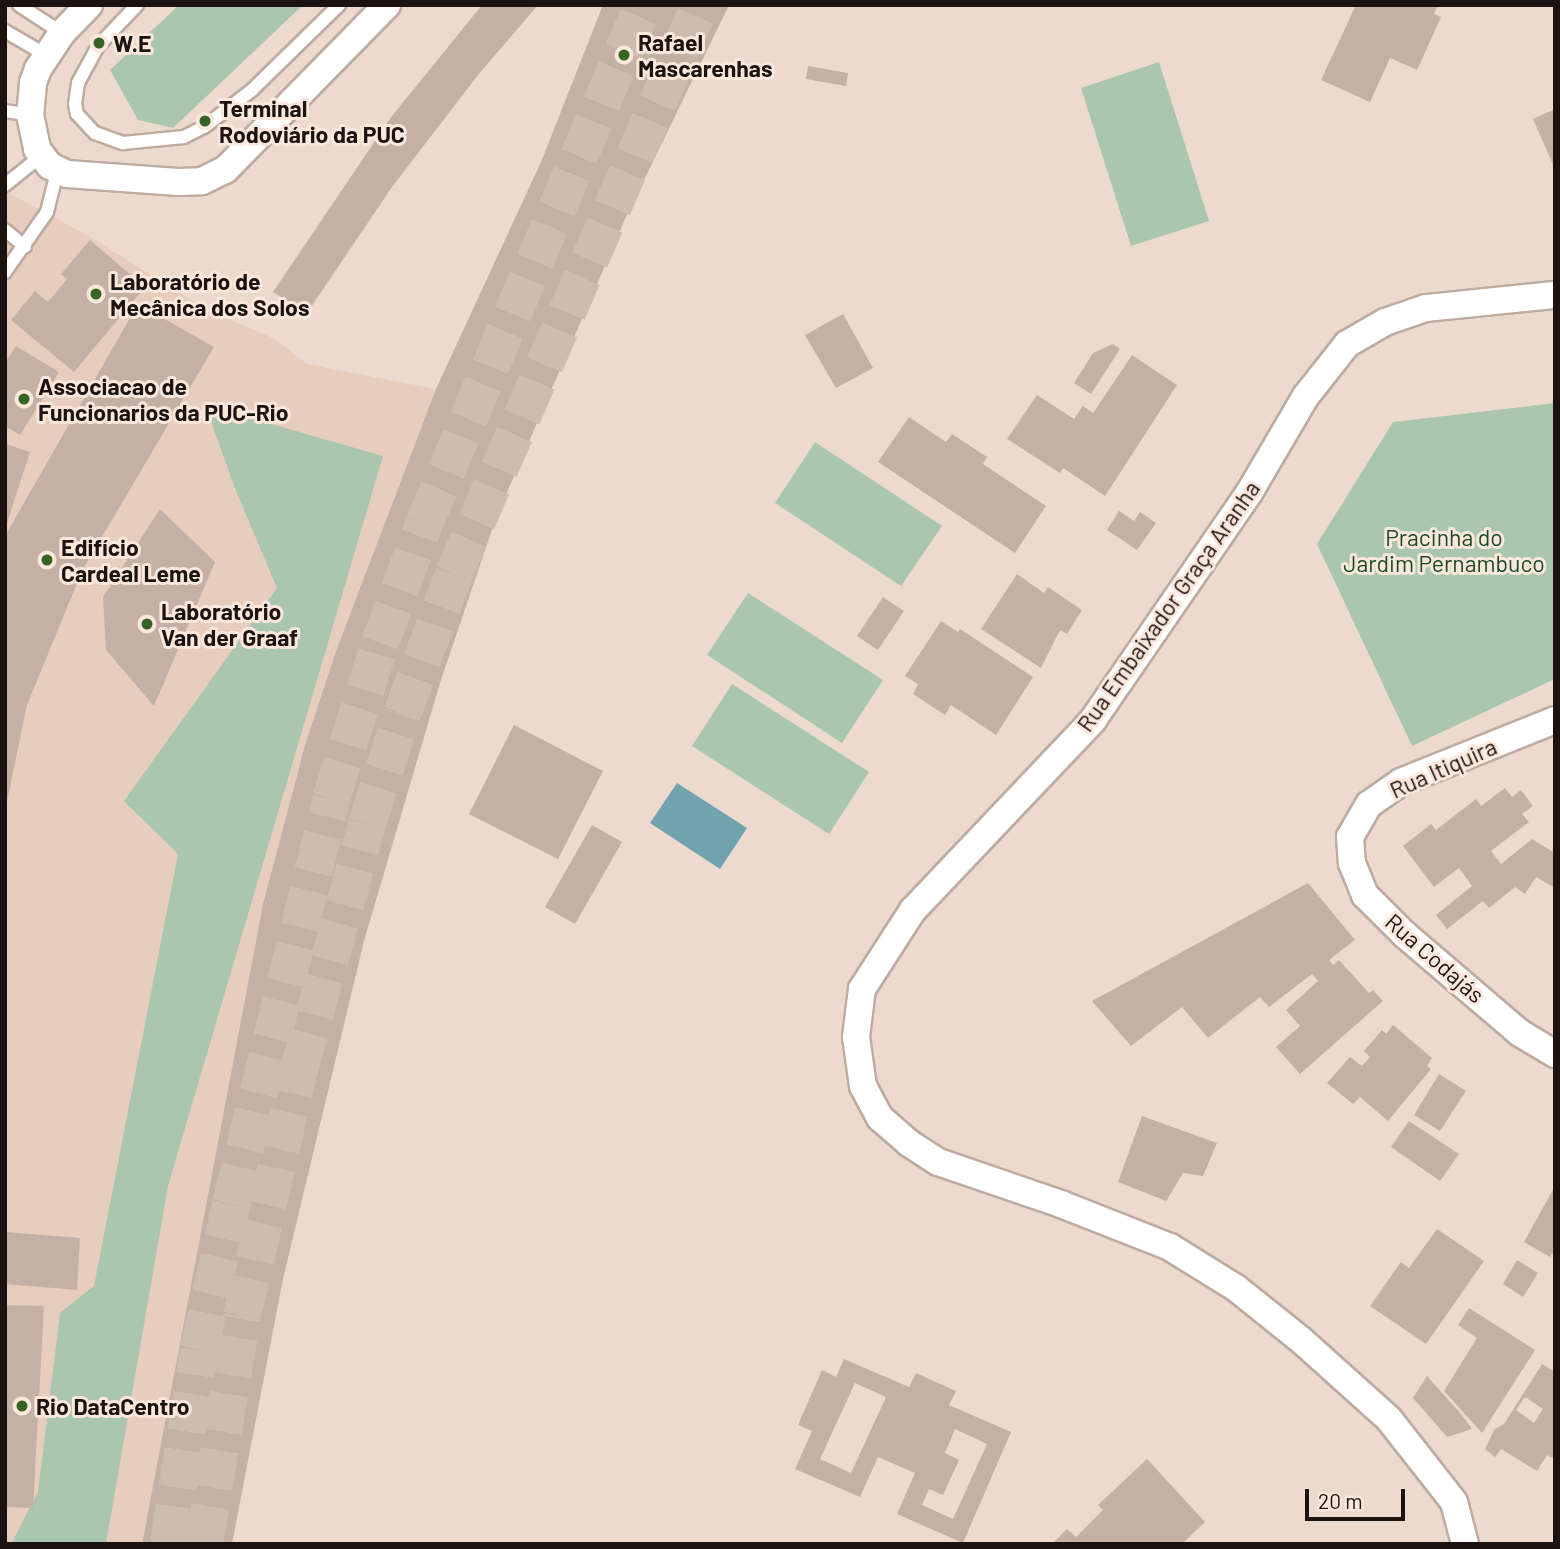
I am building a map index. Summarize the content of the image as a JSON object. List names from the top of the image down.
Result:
{
  "streets": {
    "street": ["Rua Embaixador Graça Aranha", "Rua Itiquira", "Rua Codajás"]
  },
  "crossings": [
    ["Rua Itiquira", "Rua Codajás"]
  ],
  "parks": ["Pracinha do Jardim Pernambuco"],
  "places": [
    "W.E",
    "Rafael Mascarenhas",
    "Terminal Rodoviário da PUC",
    "Laboratório de Mecânica dos Solos",
    "Associacao de Funcionarios da PUC-Rio",
    "Edifício Cardeal Leme",
    "Laboratório Van der Graaf",
    "Rio DataCentro"
  ],
  "scale_bar": "20 m"
}
